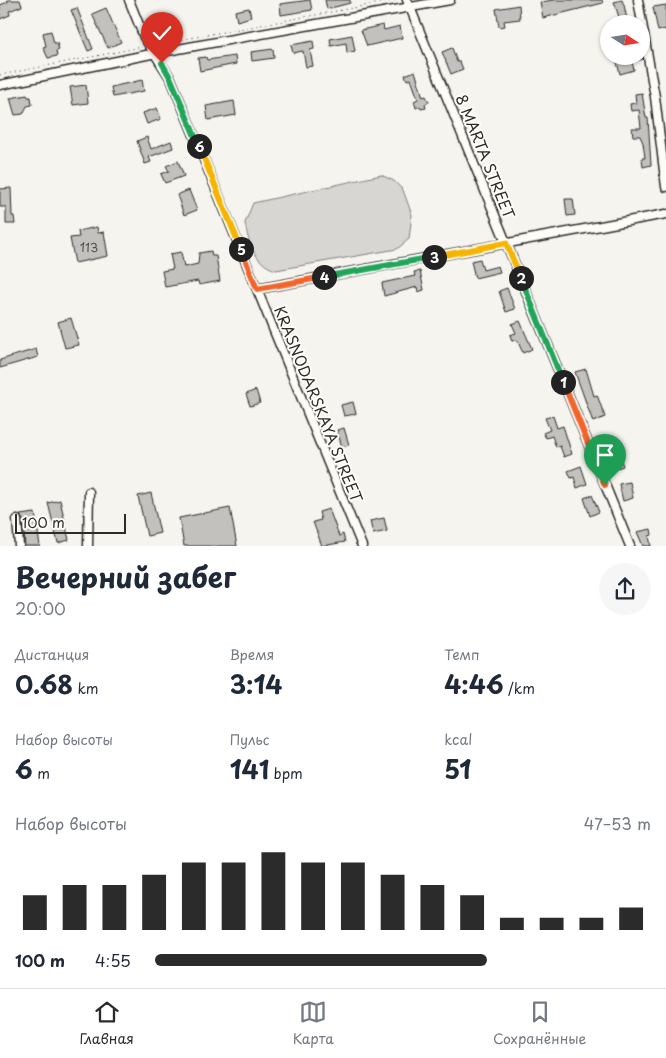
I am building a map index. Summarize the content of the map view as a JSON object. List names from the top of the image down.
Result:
{
  "streets": {
    "street": ["8 MARTA STREET", "KRASNODARSKAYA STREET"]
  },
  "house_numbers": ["113"],
  "scale_bar": "100 m",
  "north": "right",
  "page": {
    "pins": [
      "6",
      "5",
      "3",
      "4",
      "2",
      "1"
    ],
    "scale": "100 m",
    "heading": ["Вечерний забег", "20:00"],
    "stats": [
      ["Дистанция", "0.68 km"],
      ["Время", "3:14"],
      ["Темп", "4:46 /km"],
      ["Набор высоты", "6 m"],
      ["Пульс", "141 bpm"],
      ["kcal", "51"]
    ],
    "chart": ["Набор высоты", "47–53 m"],
    "list": [
      {
        "name": "100 m",
        "note": "4:55"
      }
    ],
    "tabs": ["Главная", "Карта", "Сохранённые"]
  }
}
